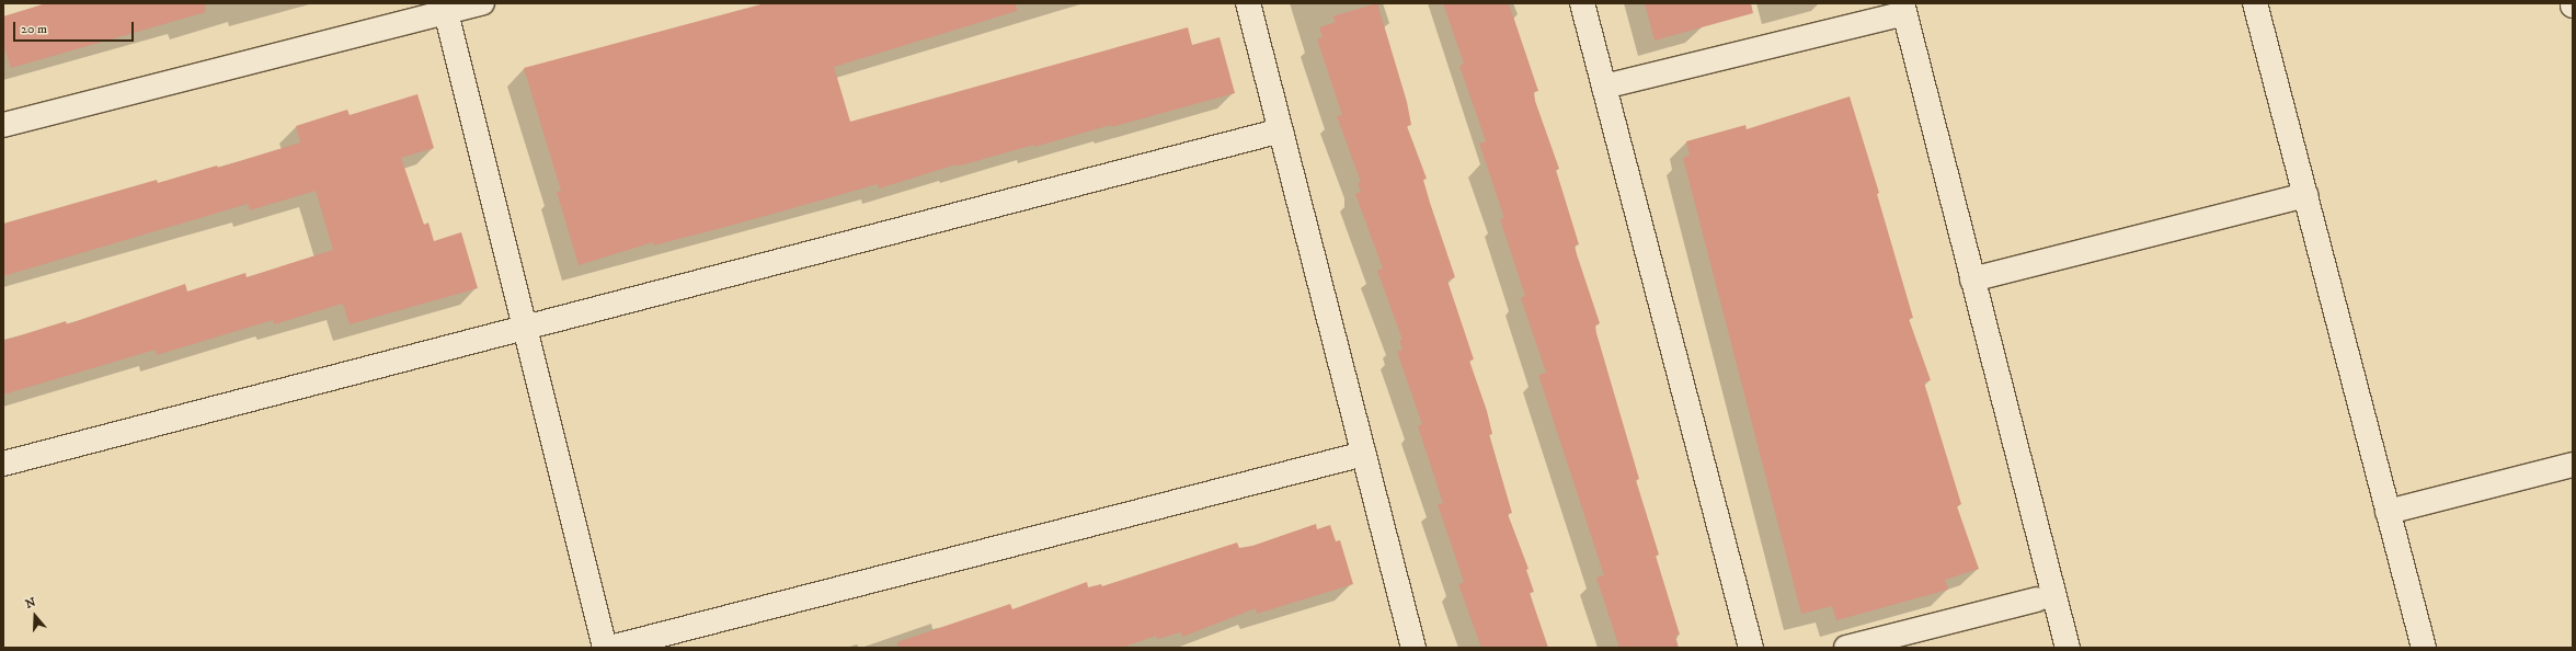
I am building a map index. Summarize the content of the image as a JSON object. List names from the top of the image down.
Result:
{
  "scale_bar": "20 m",
  "north": "top"
}
